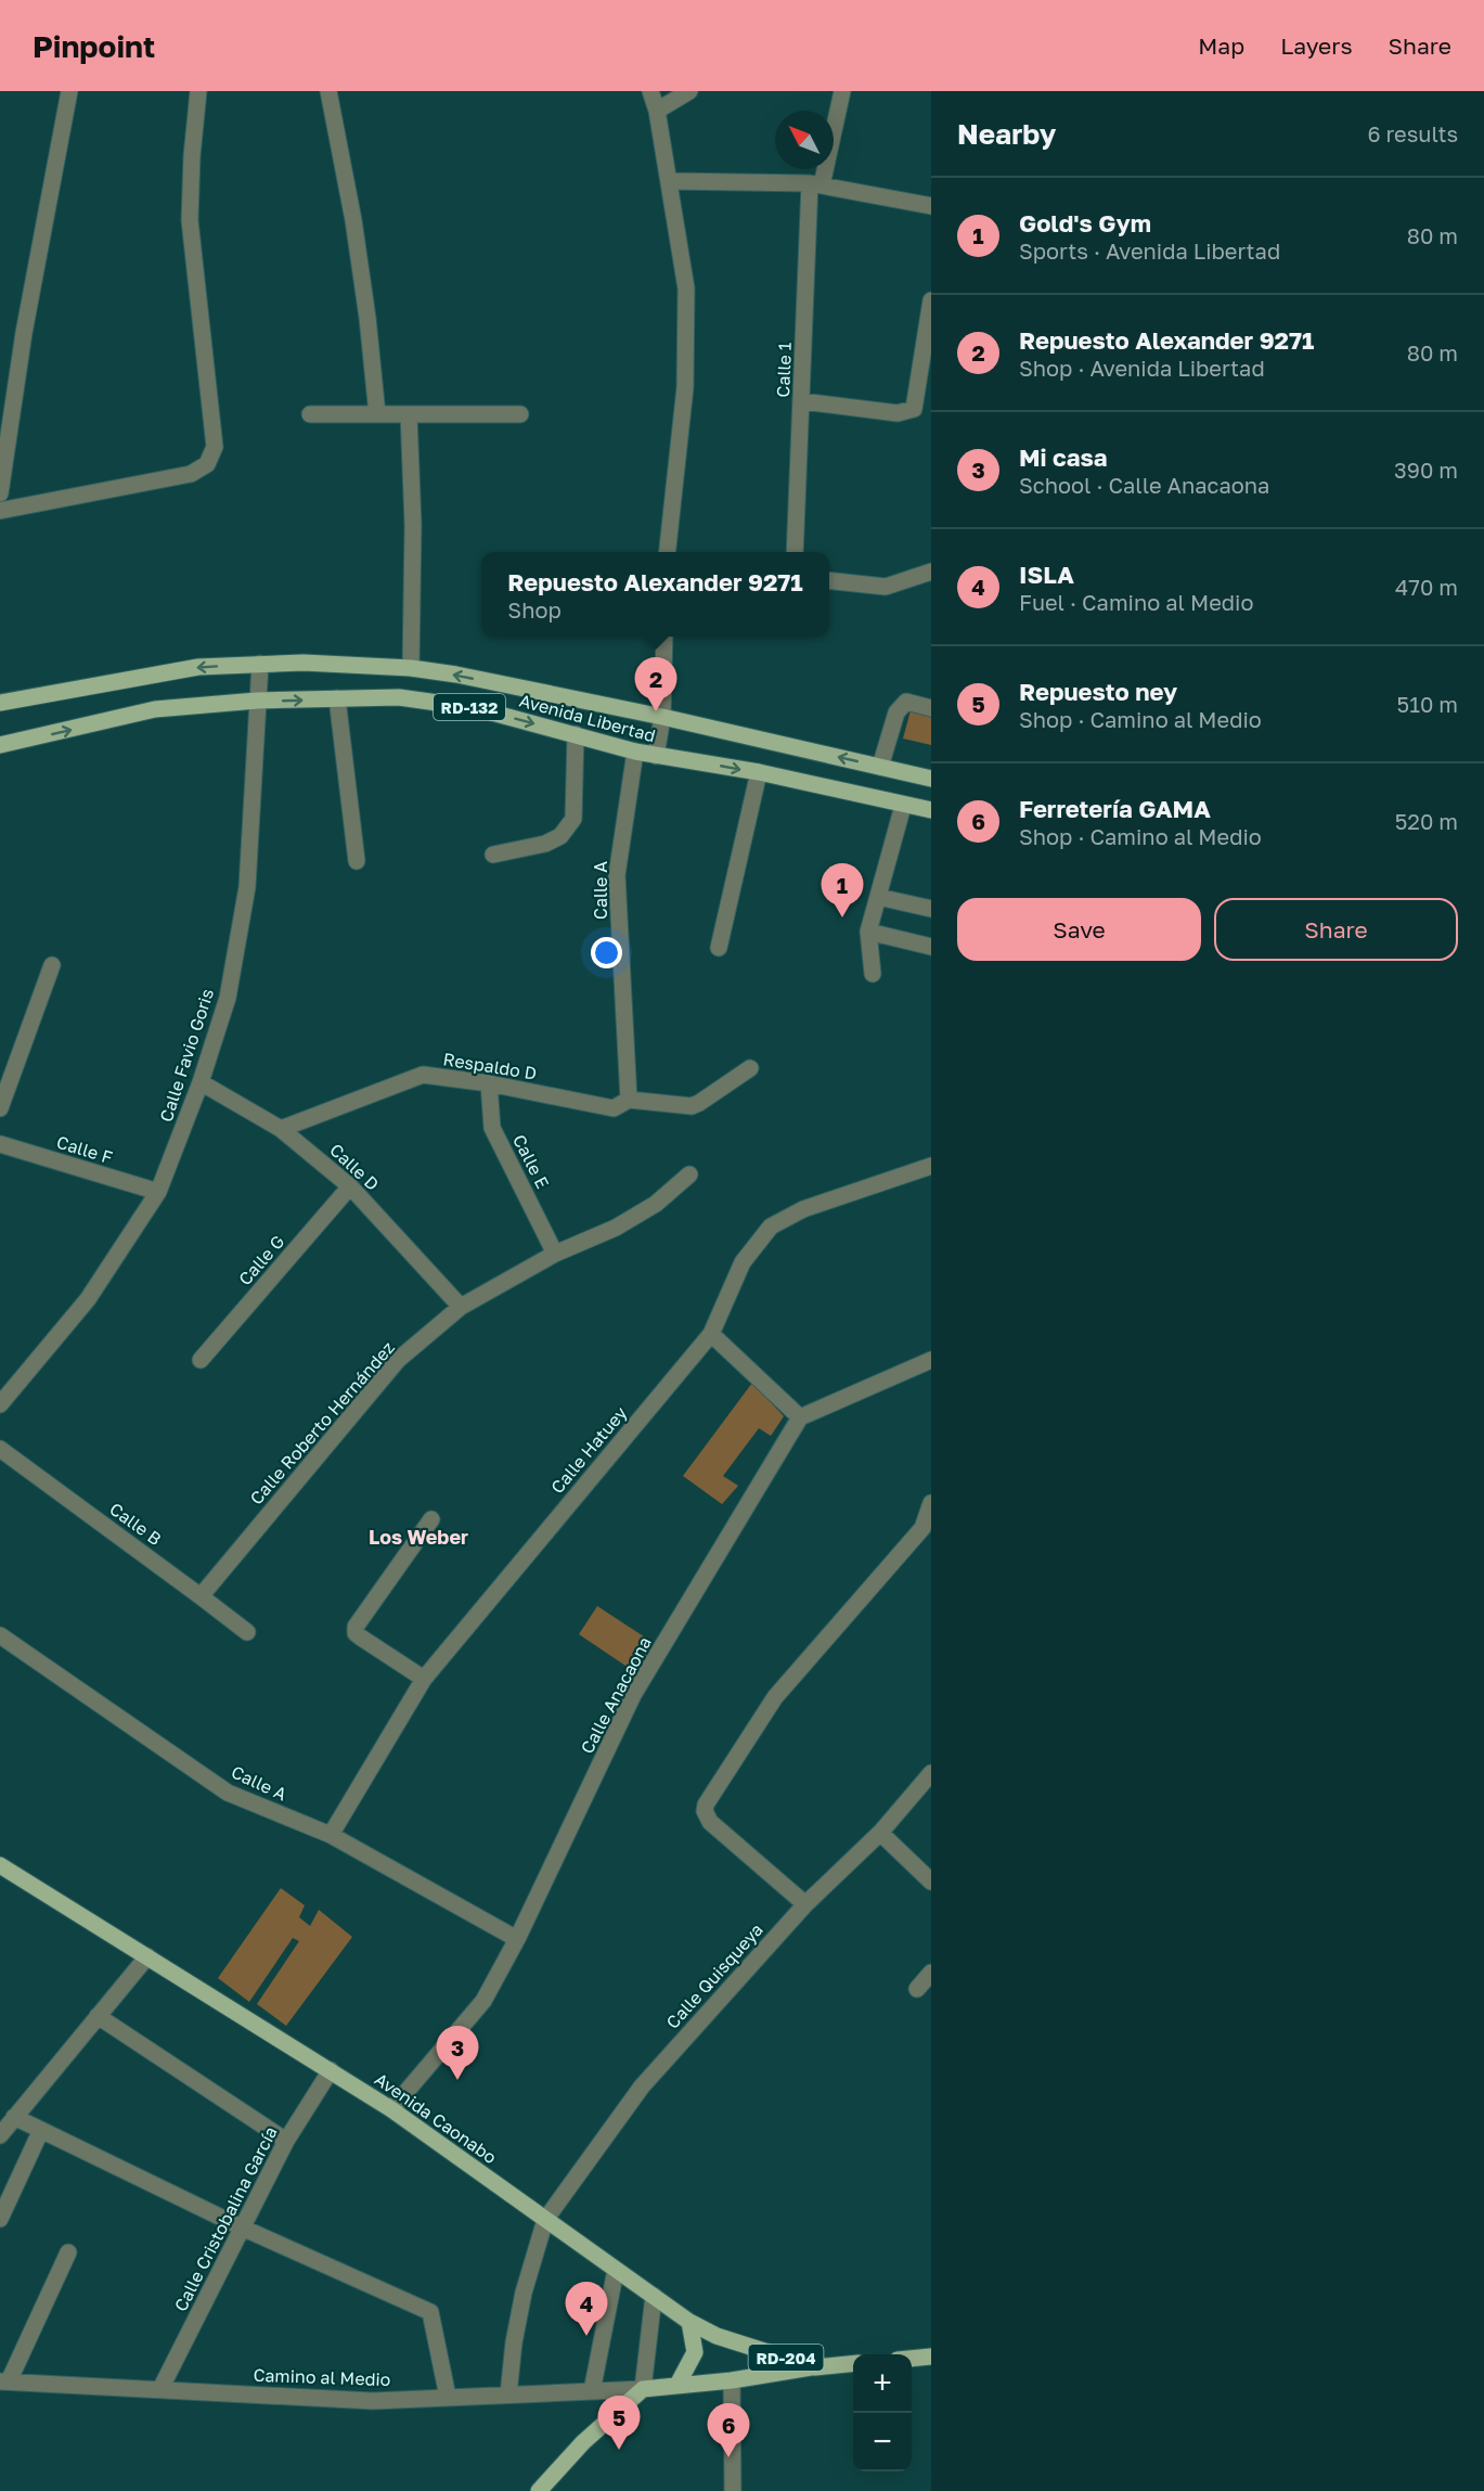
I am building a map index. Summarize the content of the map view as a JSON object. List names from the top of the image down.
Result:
{
  "streets": {
    "main road": [
      "RD-132",
      "Avenida Libertad",
      "Avenida Caonabo",
      "RD-204"
    ],
    "street": [
      "Calle 1",
      "Calle A",
      "Calle Favio Goris",
      "Respaldo D",
      "Calle F",
      "Calle E",
      "Calle D",
      "Calle G",
      "Calle Roberto Hernández",
      "Calle Hatuey",
      "Calle B",
      "Calle Anacaona",
      "Calle Quisqueya",
      "Calle Cristobalina García",
      "Camino al Medio"
    ]
  },
  "crossings": [
    ["Avenida Libertad", "Calle A"],
    ["Avenida Libertad", "Calle Favio Goris"],
    ["Calle A", "Respaldo D"],
    ["Calle A", "Calle Hatuey"],
    ["Calle A", "Calle Anacaona"],
    ["Calle Favio Goris", "Calle F"],
    ["Calle Favio Goris", "Calle D"],
    ["Respaldo D", "Calle E"],
    ["Respaldo D", "Calle D"],
    ["Calle E", "Calle Roberto Hernández"],
    ["Calle D", "Calle G"],
    ["Calle D", "Calle Roberto Hernández"],
    ["Calle Roberto Hernández", "Calle B"],
    ["Calle Anacaona", "Avenida Caonabo"],
    ["Calle Quisqueya", "Avenida Caonabo"],
    ["Calle Quisqueya", "Camino al Medio"],
    ["Avenida Caonabo", "Calle Cristobalina García"],
    ["Avenida Caonabo", "RD-204"],
    ["Calle Cristobalina García", "Camino al Medio"],
    ["RD-204", "Camino al Medio"]
  ],
  "districts": ["Los Weber"],
  "north": "top left",
  "page": {
    "header": "Pinpoint",
    "nav": ["Map", "Layers", "Share"],
    "heading": ["Nearby", "6 results"],
    "list": [
      {
        "mark": "1",
        "name": "Gold's Gym",
        "note": "Sports · Avenida Libertad",
        "value": "80 m"
      },
      {
        "mark": "2",
        "name": "Repuesto Alexander 9271",
        "note": "Shop · Avenida Libertad",
        "value": "80 m"
      },
      {
        "mark": "3",
        "name": "Mi casa",
        "note": "School · Calle Anacaona",
        "value": "390 m"
      },
      {
        "mark": "4",
        "name": "ISLA",
        "note": "Fuel · Camino al Medio",
        "value": "470 m"
      },
      {
        "mark": "5",
        "name": "Repuesto ney",
        "note": "Shop · Camino al Medio",
        "value": "510 m"
      },
      {
        "mark": "6",
        "name": "Ferretería GAMA",
        "note": "Shop · Camino al Medio",
        "value": "520 m"
      }
    ],
    "popup": ["Repuesto Alexander 9271", "Shop"],
    "pins": [
      "2",
      "1",
      "3",
      "4",
      "5",
      "6"
    ],
    "buttons": ["Save", "Share"],
    "map_buttons": ["+", "−"]
  }
}
